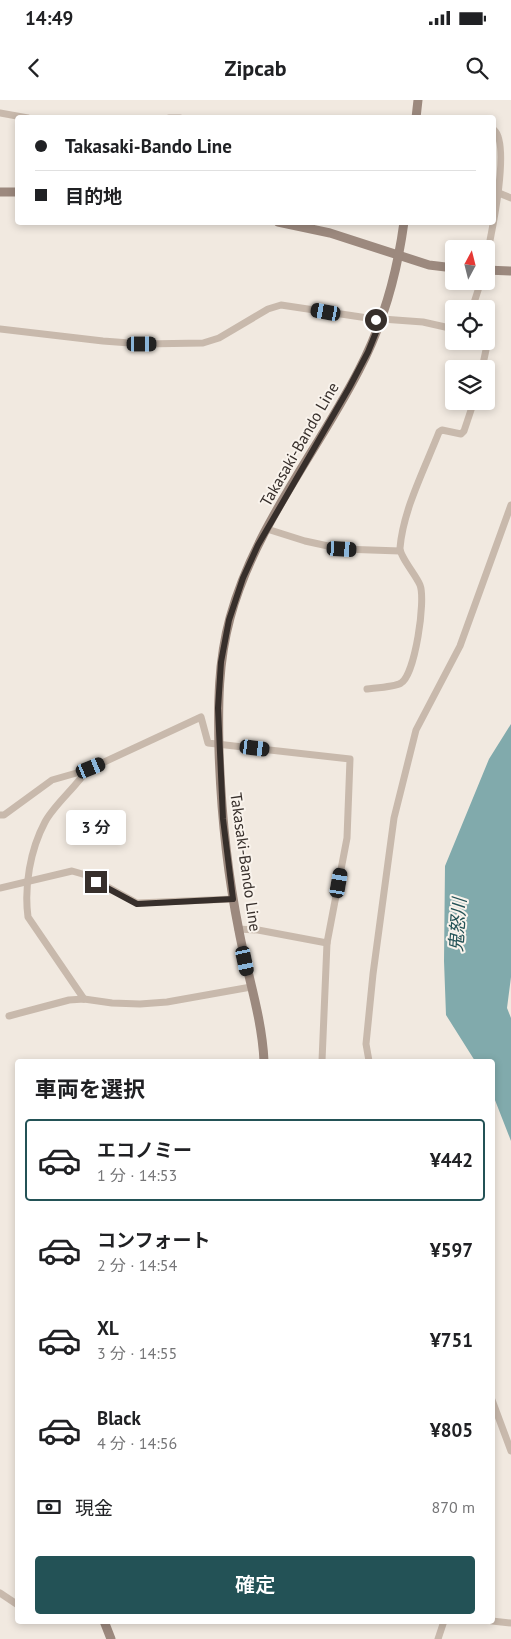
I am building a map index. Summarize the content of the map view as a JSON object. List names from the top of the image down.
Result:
{
  "streets": {
    "main road": ["Takasaki-Bando Line"]
  },
  "water": ["鬼怒川"],
  "north": "top",
  "page": {
    "status": "14:49",
    "header": "Zipcab",
    "banner": ["Takasaki-Bando Line", "目的地"],
    "bubble": "3 分",
    "heading": "車両を選択",
    "list": [
      {
        "name": "エコノミー",
        "note": "1 分 · 14:53",
        "value": "¥442"
      },
      {
        "name": "コンフォート",
        "note": "2 分 · 14:54",
        "value": "¥597"
      },
      {
        "name": "XL",
        "note": "3 分 · 14:55",
        "value": "¥751"
      },
      {
        "name": "Black",
        "note": "4 分 · 14:56",
        "value": "¥805"
      }
    ],
    "pay": ["現金", "870 m"],
    "buttons": "確定"
  }
}
